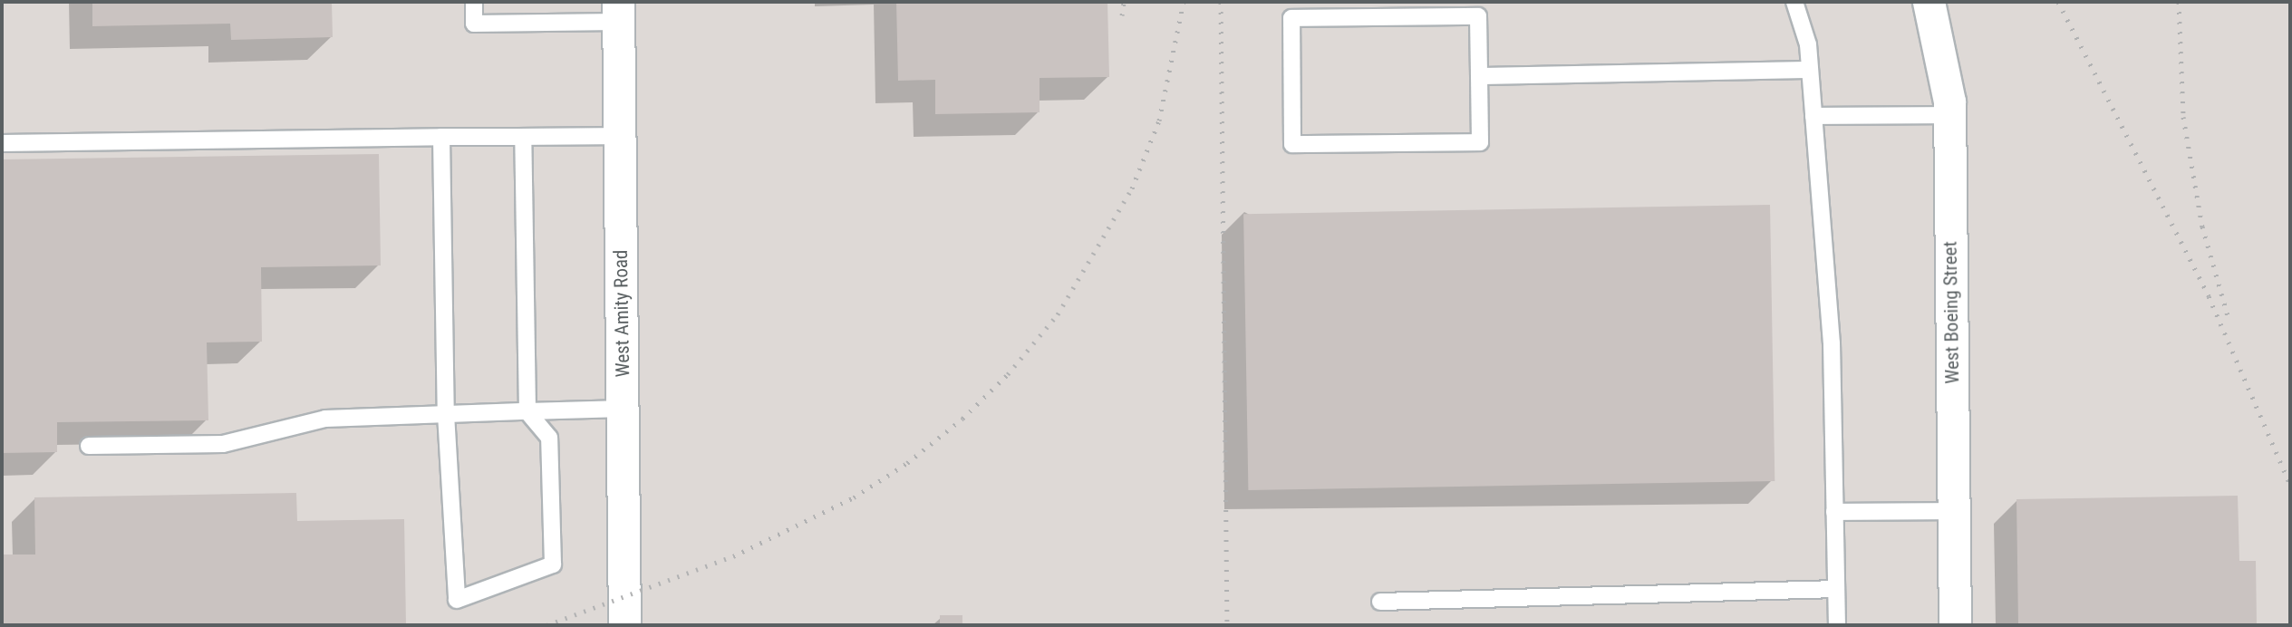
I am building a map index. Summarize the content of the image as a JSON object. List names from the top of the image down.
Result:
{
  "streets": {
    "street": ["West Boeing Street", "West Amity Road"]
  }
}
